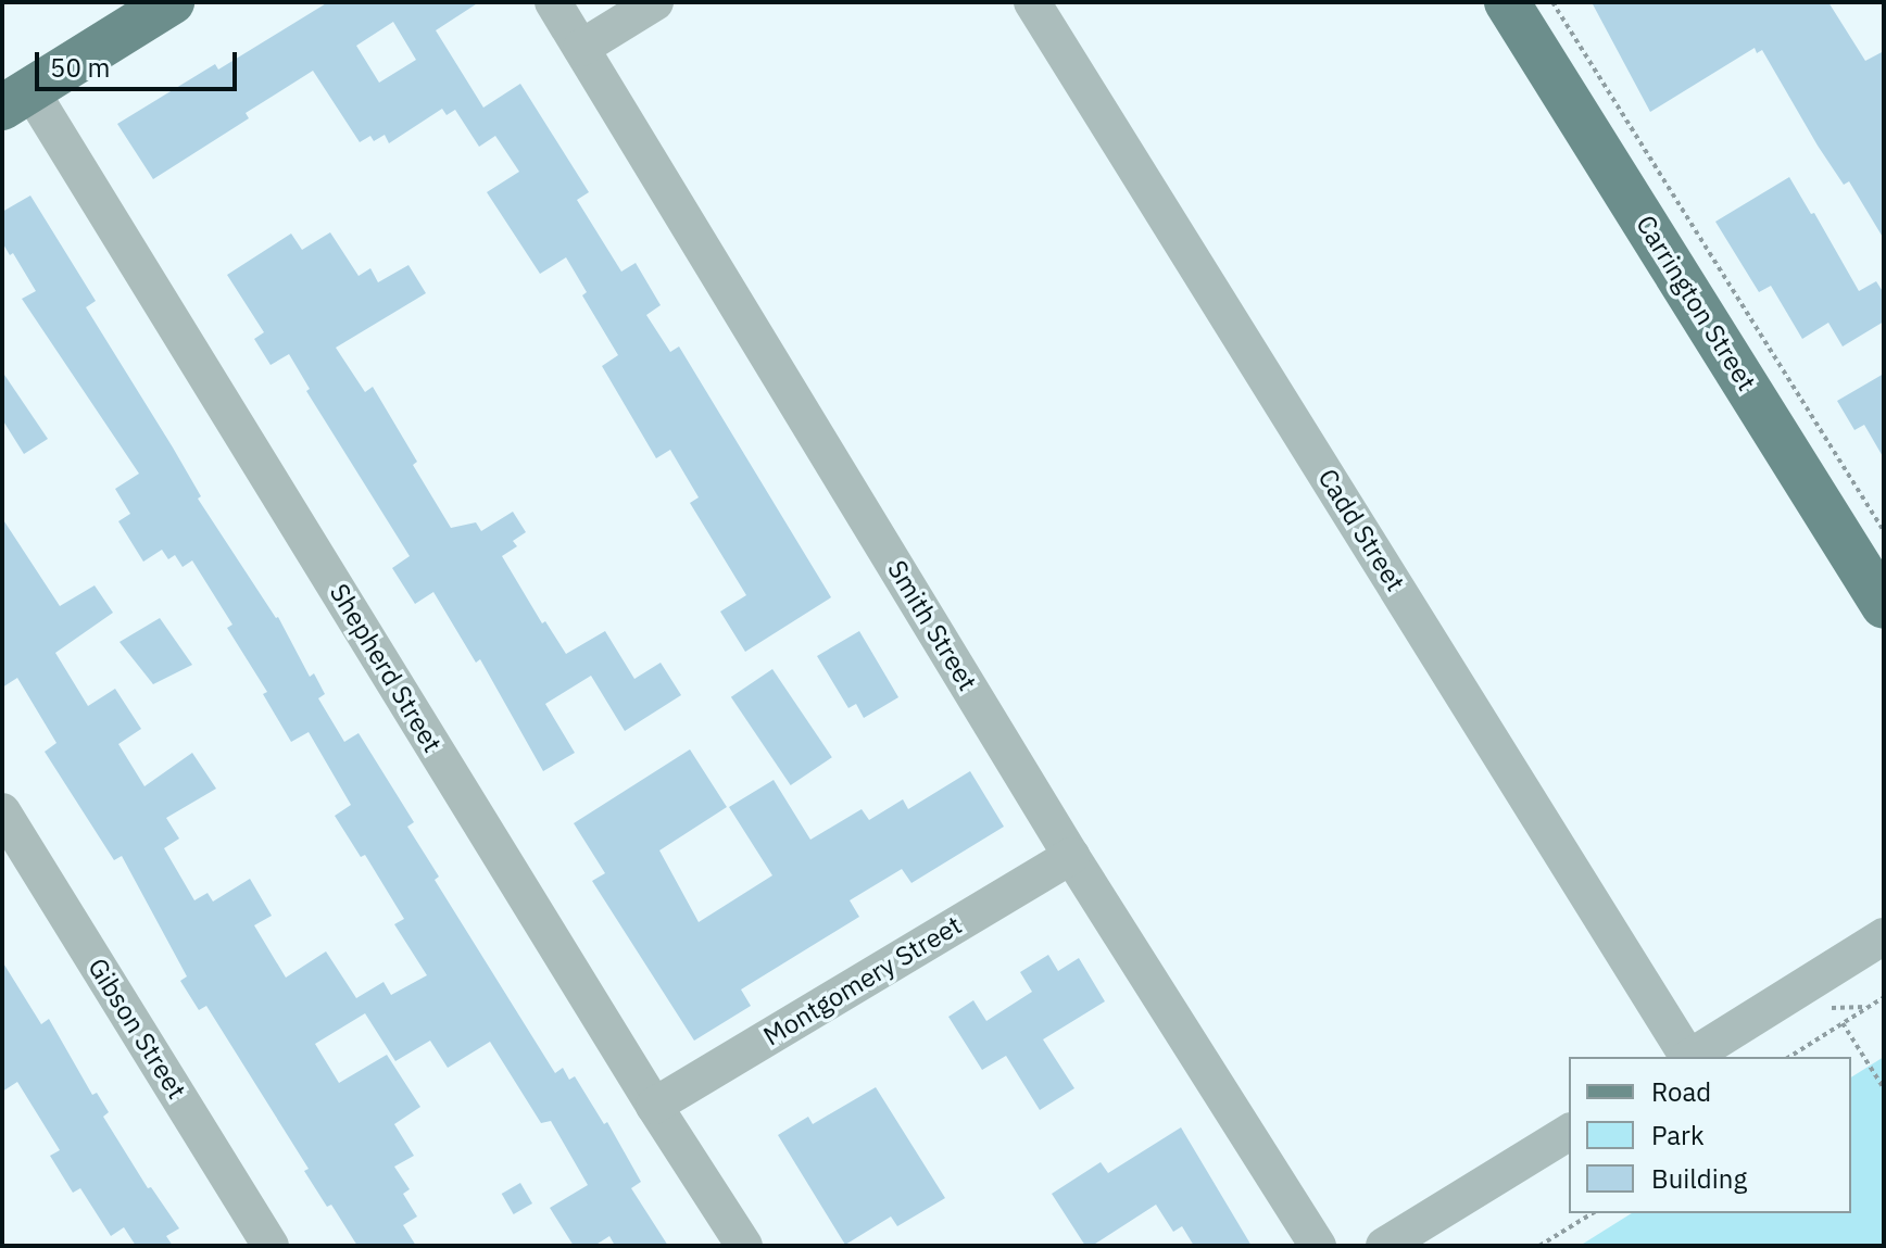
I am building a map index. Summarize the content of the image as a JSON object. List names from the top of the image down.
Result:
{
  "streets": {
    "main road": ["Carrington Street"],
    "street": [
      "Cadd Street",
      "Smith Street",
      "Shepherd Street",
      "Montgomery Street",
      "Gibson Street"
    ]
  },
  "crossings": [
    ["Smith Street", "Montgomery Street"],
    ["Shepherd Street", "Montgomery Street"]
  ],
  "legend": ["Road", "Park", "Building"],
  "scale_bar": "50 m"
}
